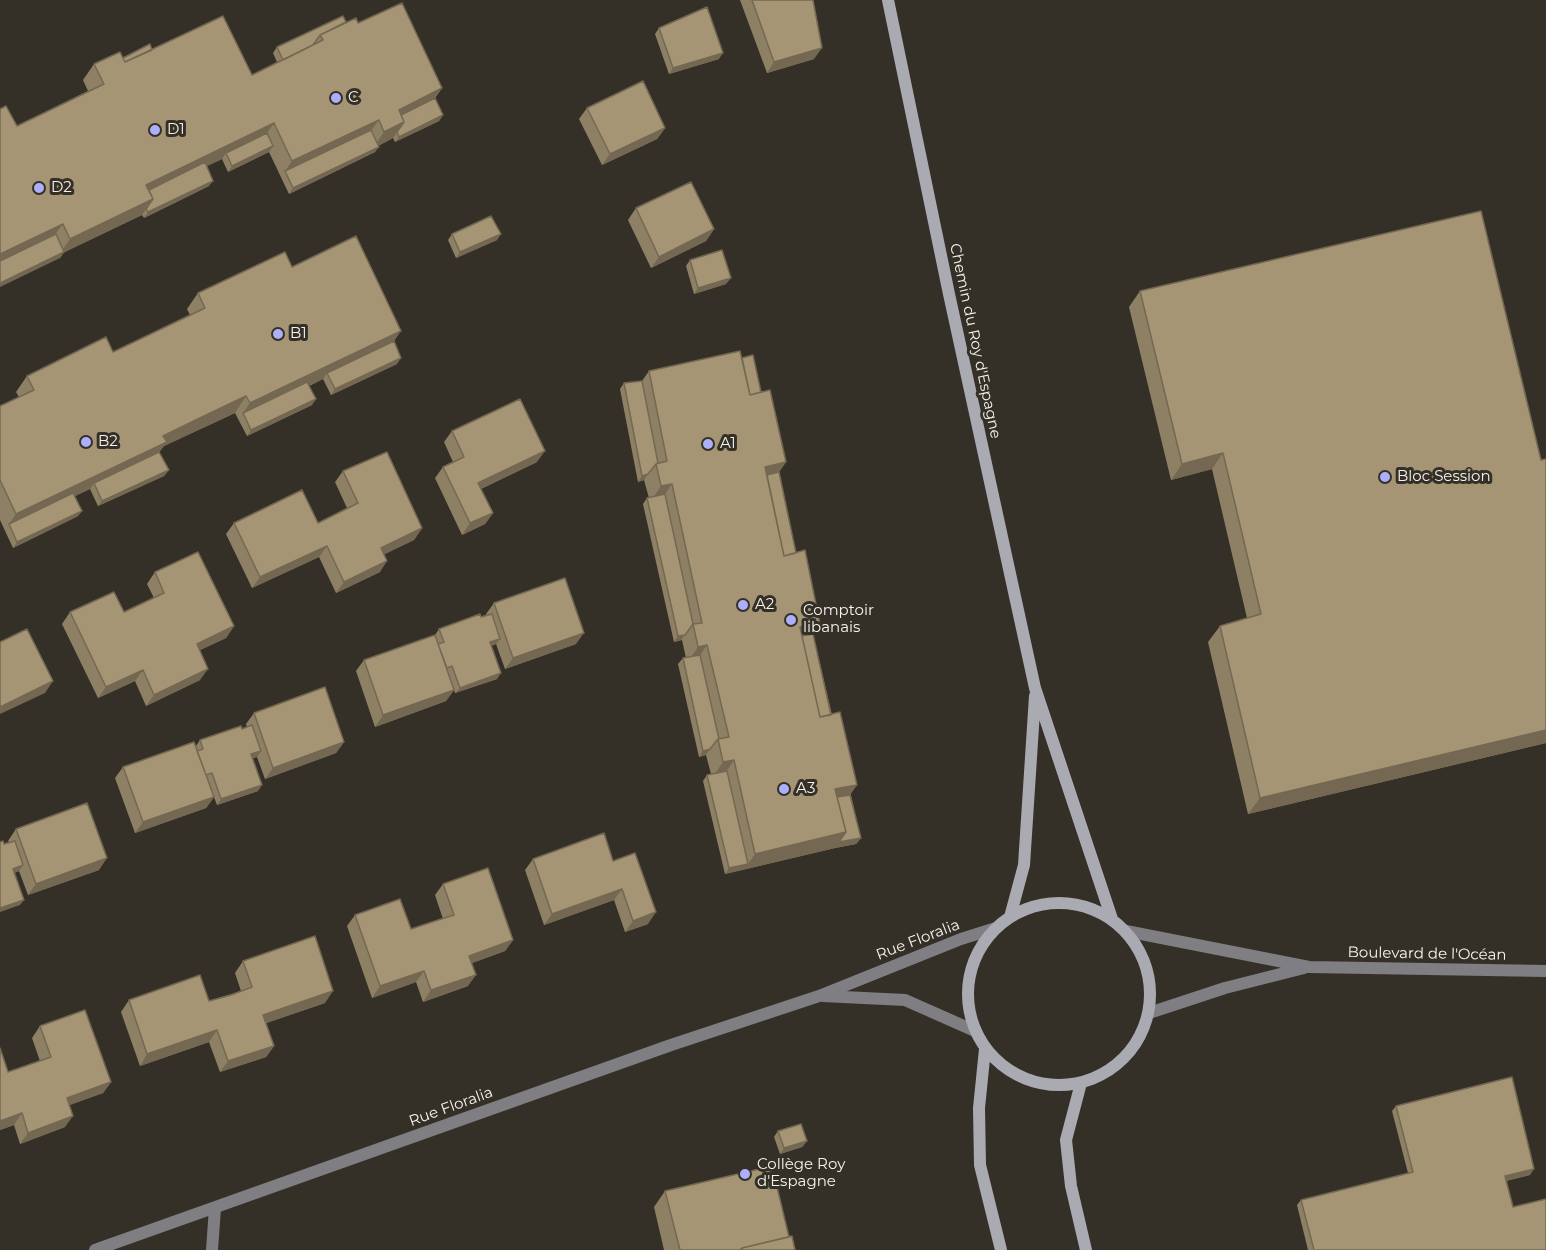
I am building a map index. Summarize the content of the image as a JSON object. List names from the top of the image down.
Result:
{
  "streets": {
    "street": ["Chemin du Roy d'Espagne", "Rue Floralia", "Boulevard de l'Océan"]
  },
  "crossings": [
    ["Chemin du Roy d'Espagne", "Rue Floralia"],
    ["Chemin du Roy d'Espagne", "Boulevard de l'Océan"],
    ["Rue Floralia", "Boulevard de l'Océan"]
  ],
  "places": [
    "C",
    "D1",
    "D2",
    "B1",
    "B2",
    "A1",
    "Bloc Session",
    "A2",
    "Comptoir libanais",
    "A3",
    "Collège Roy d'Espagne"
  ]
}
